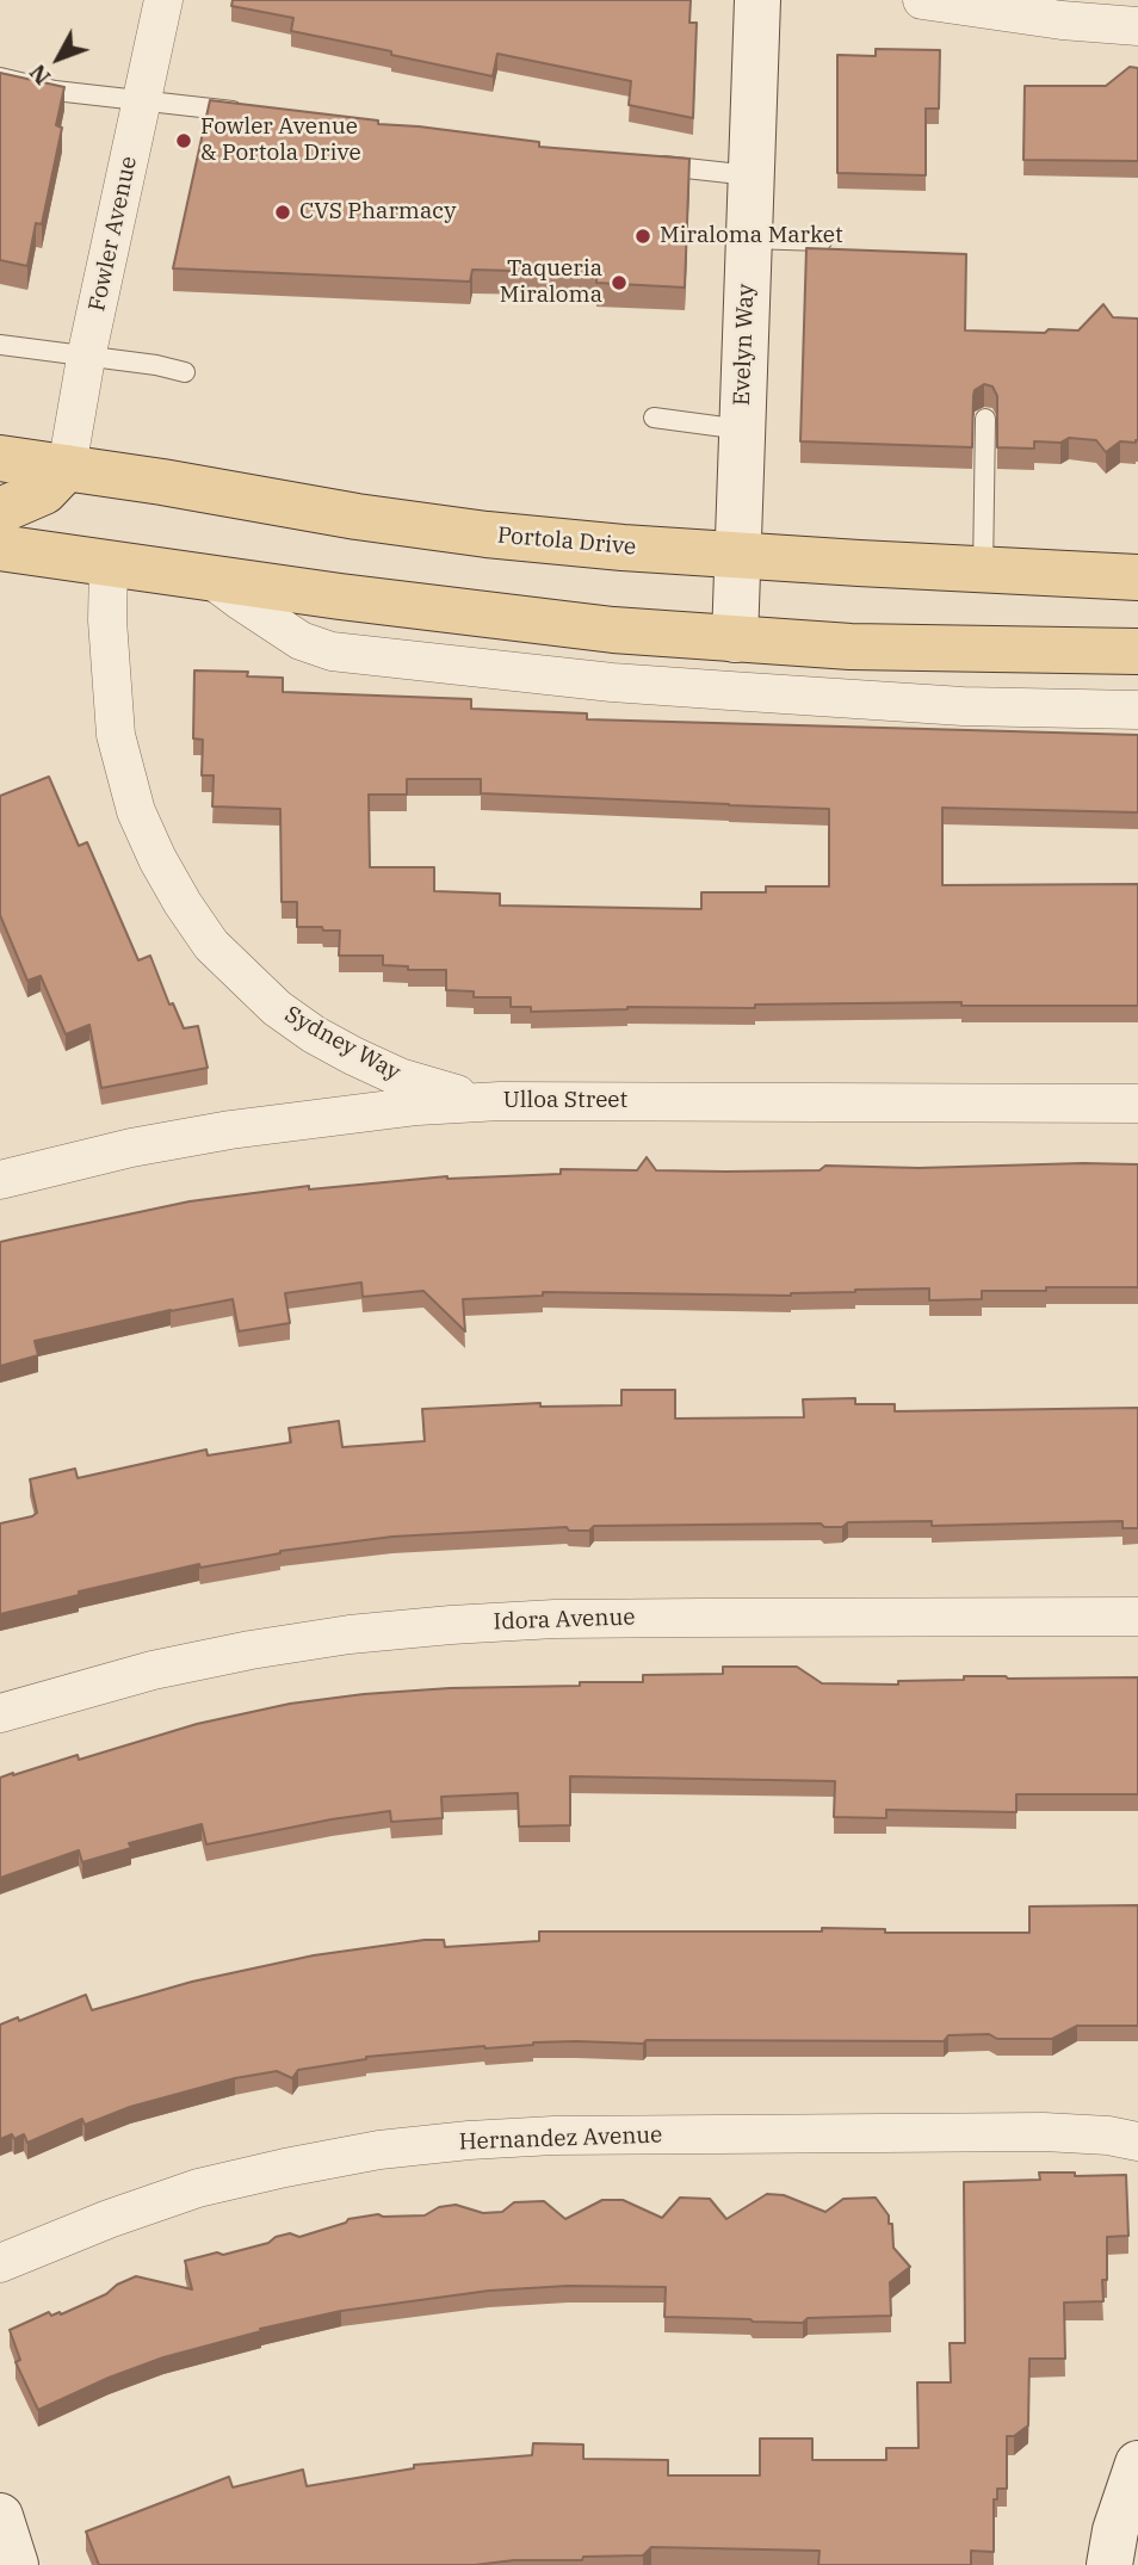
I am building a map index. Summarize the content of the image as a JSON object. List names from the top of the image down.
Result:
{
  "streets": {
    "main road": ["Portola Drive"],
    "street": [
      "Fowler Avenue",
      "Evelyn Way",
      "Sydney Way",
      "Ulloa Street",
      "Idora Avenue",
      "Hernandez Avenue"
    ]
  },
  "crossings": [
    ["Fowler Avenue", "Portola Drive"],
    ["Evelyn Way", "Portola Drive"],
    ["Sydney Way", "Ulloa Street"]
  ],
  "places": [
    "Fowler Avenue & Portola Drive",
    "CVS Pharmacy",
    "Miraloma Market",
    "Taqueria Miraloma"
  ],
  "north": "bottom left"
}
